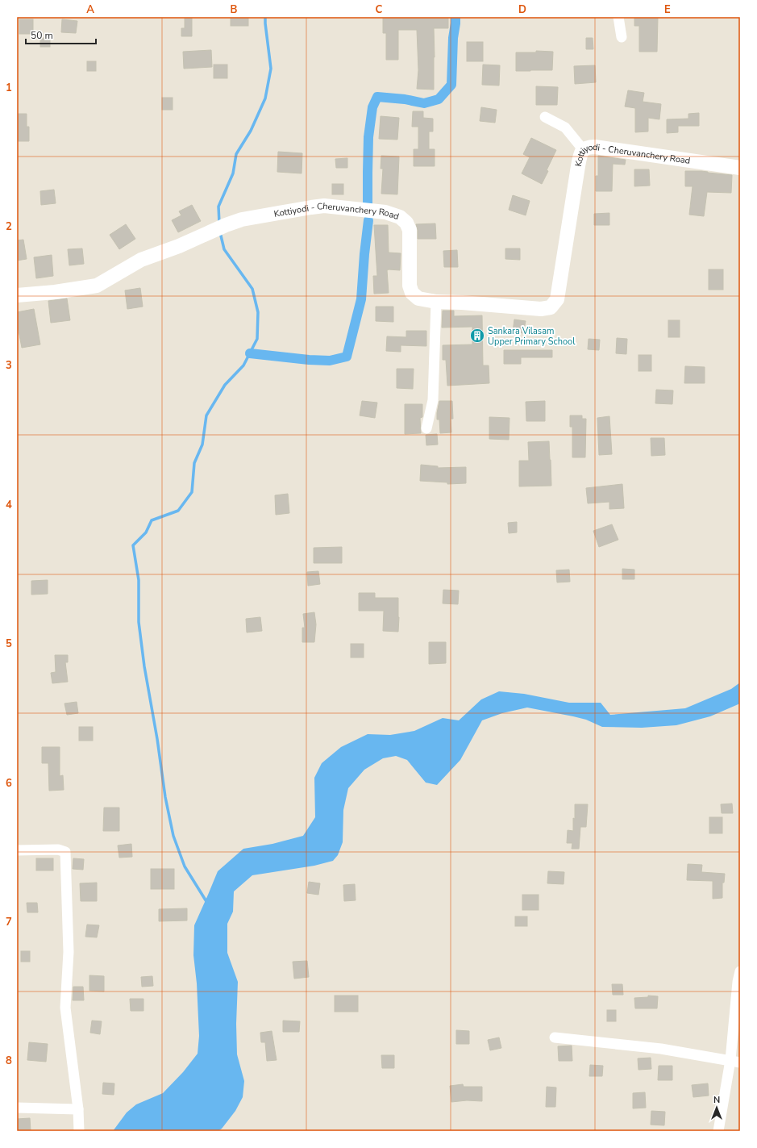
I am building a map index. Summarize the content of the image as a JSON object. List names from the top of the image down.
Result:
{
  "streets": {
    "main road": ["Kottiyodi - Cheruvanchery Road"]
  },
  "places": {
    "building": ["Sankara Vilasam Upper Primary School"]
  },
  "scale_bar": "50 m",
  "north": "top",
  "grid": {
    "columns": [
      "A",
      "B",
      "C",
      "D",
      "E"
    ],
    "rows": [
      "1",
      "2",
      "3",
      "4",
      "5",
      "6",
      "7",
      "8"
    ]
  }
}
